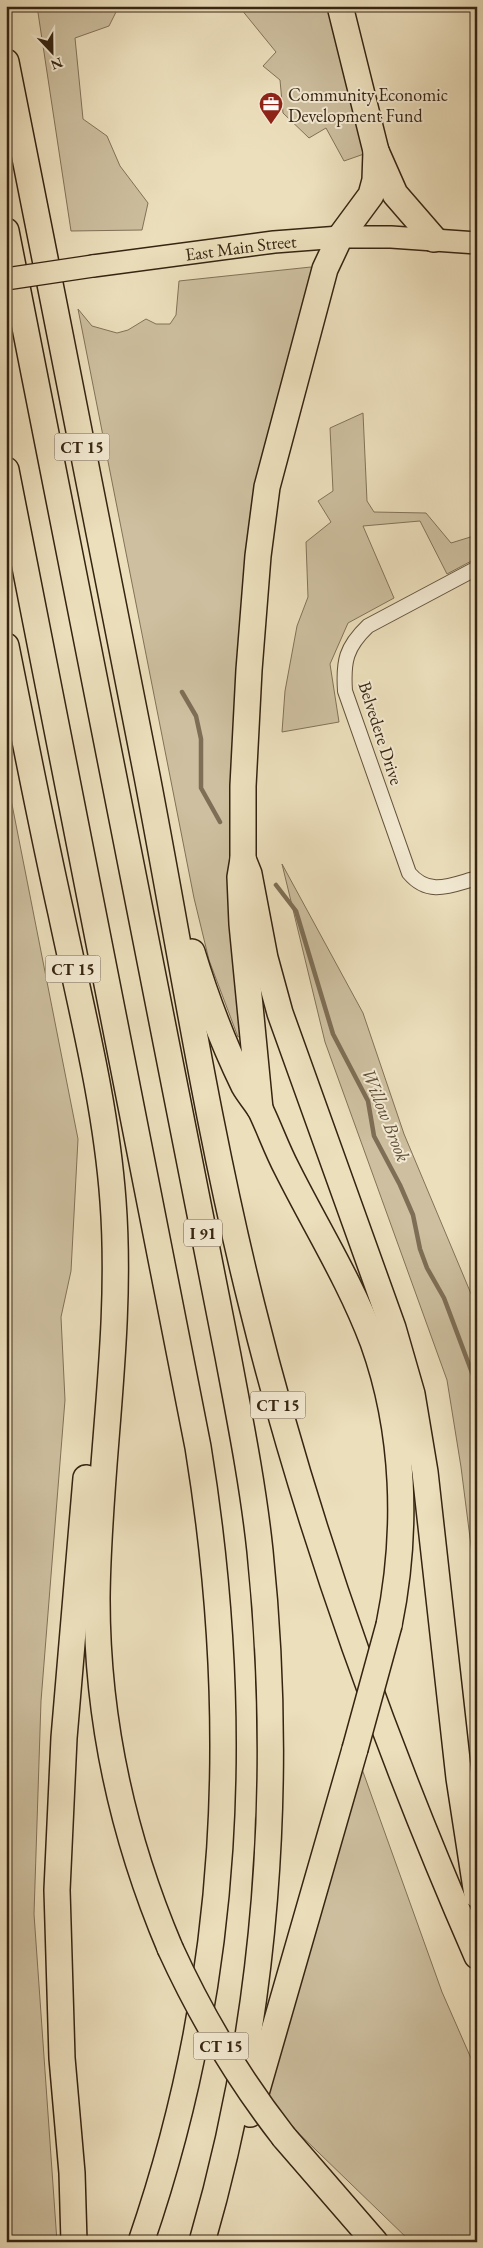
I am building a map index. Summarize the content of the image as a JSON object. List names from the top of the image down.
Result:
{
  "streets": {
    "highway": ["CT 15", "I 91"],
    "main road": ["East Main Street"],
    "street": ["Belvedere Drive"]
  },
  "water": ["Willow Brook"],
  "places": {
    "office": ["Community Economic Development Fund"]
  },
  "north": "bottom"
}
